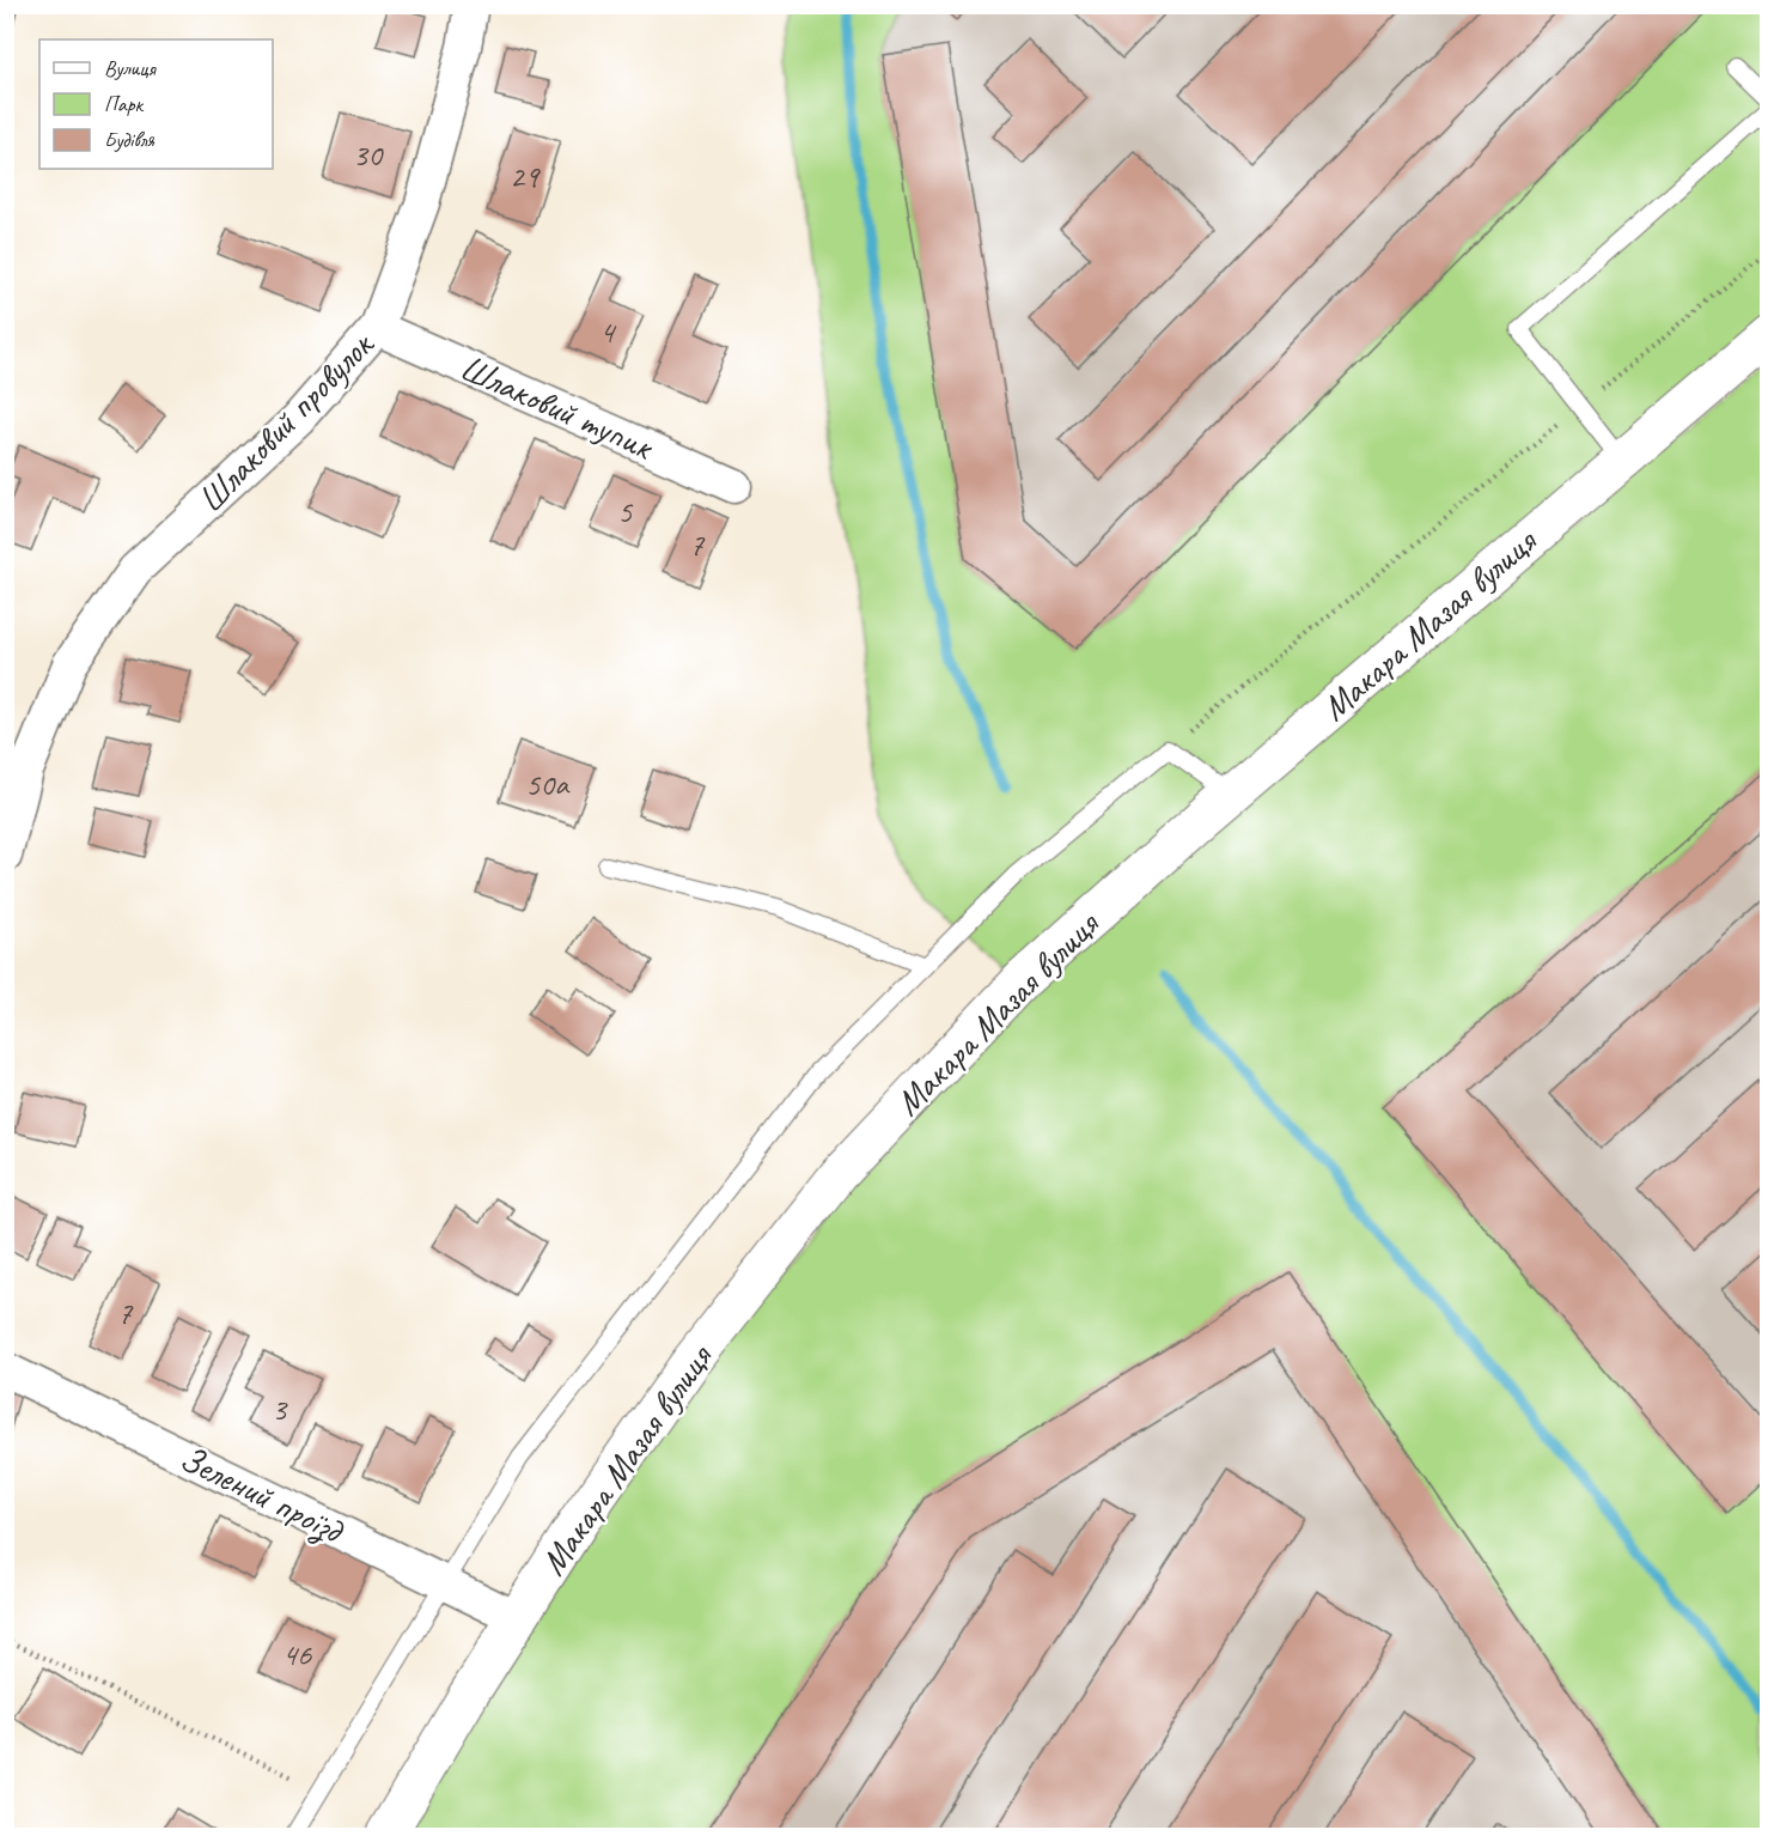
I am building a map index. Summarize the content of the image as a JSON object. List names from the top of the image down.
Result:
{
  "streets": {
    "main road": ["Макара Мазая вулиця"],
    "street": ["Шлаковий тупик", "Шлаковий провулок", "Зелений проїзд"]
  },
  "crossings": [
    ["Шлаковий тупик", "Шлаковий провулок"],
    ["Макара Мазая вулиця", "Зелений проїзд"]
  ],
  "house_numbers": [
    "30",
    "29",
    "4",
    "5",
    "7",
    "50а",
    "7",
    "3",
    "46"
  ],
  "legend": ["Вулиця", "Парк", "Будівля"]
}
